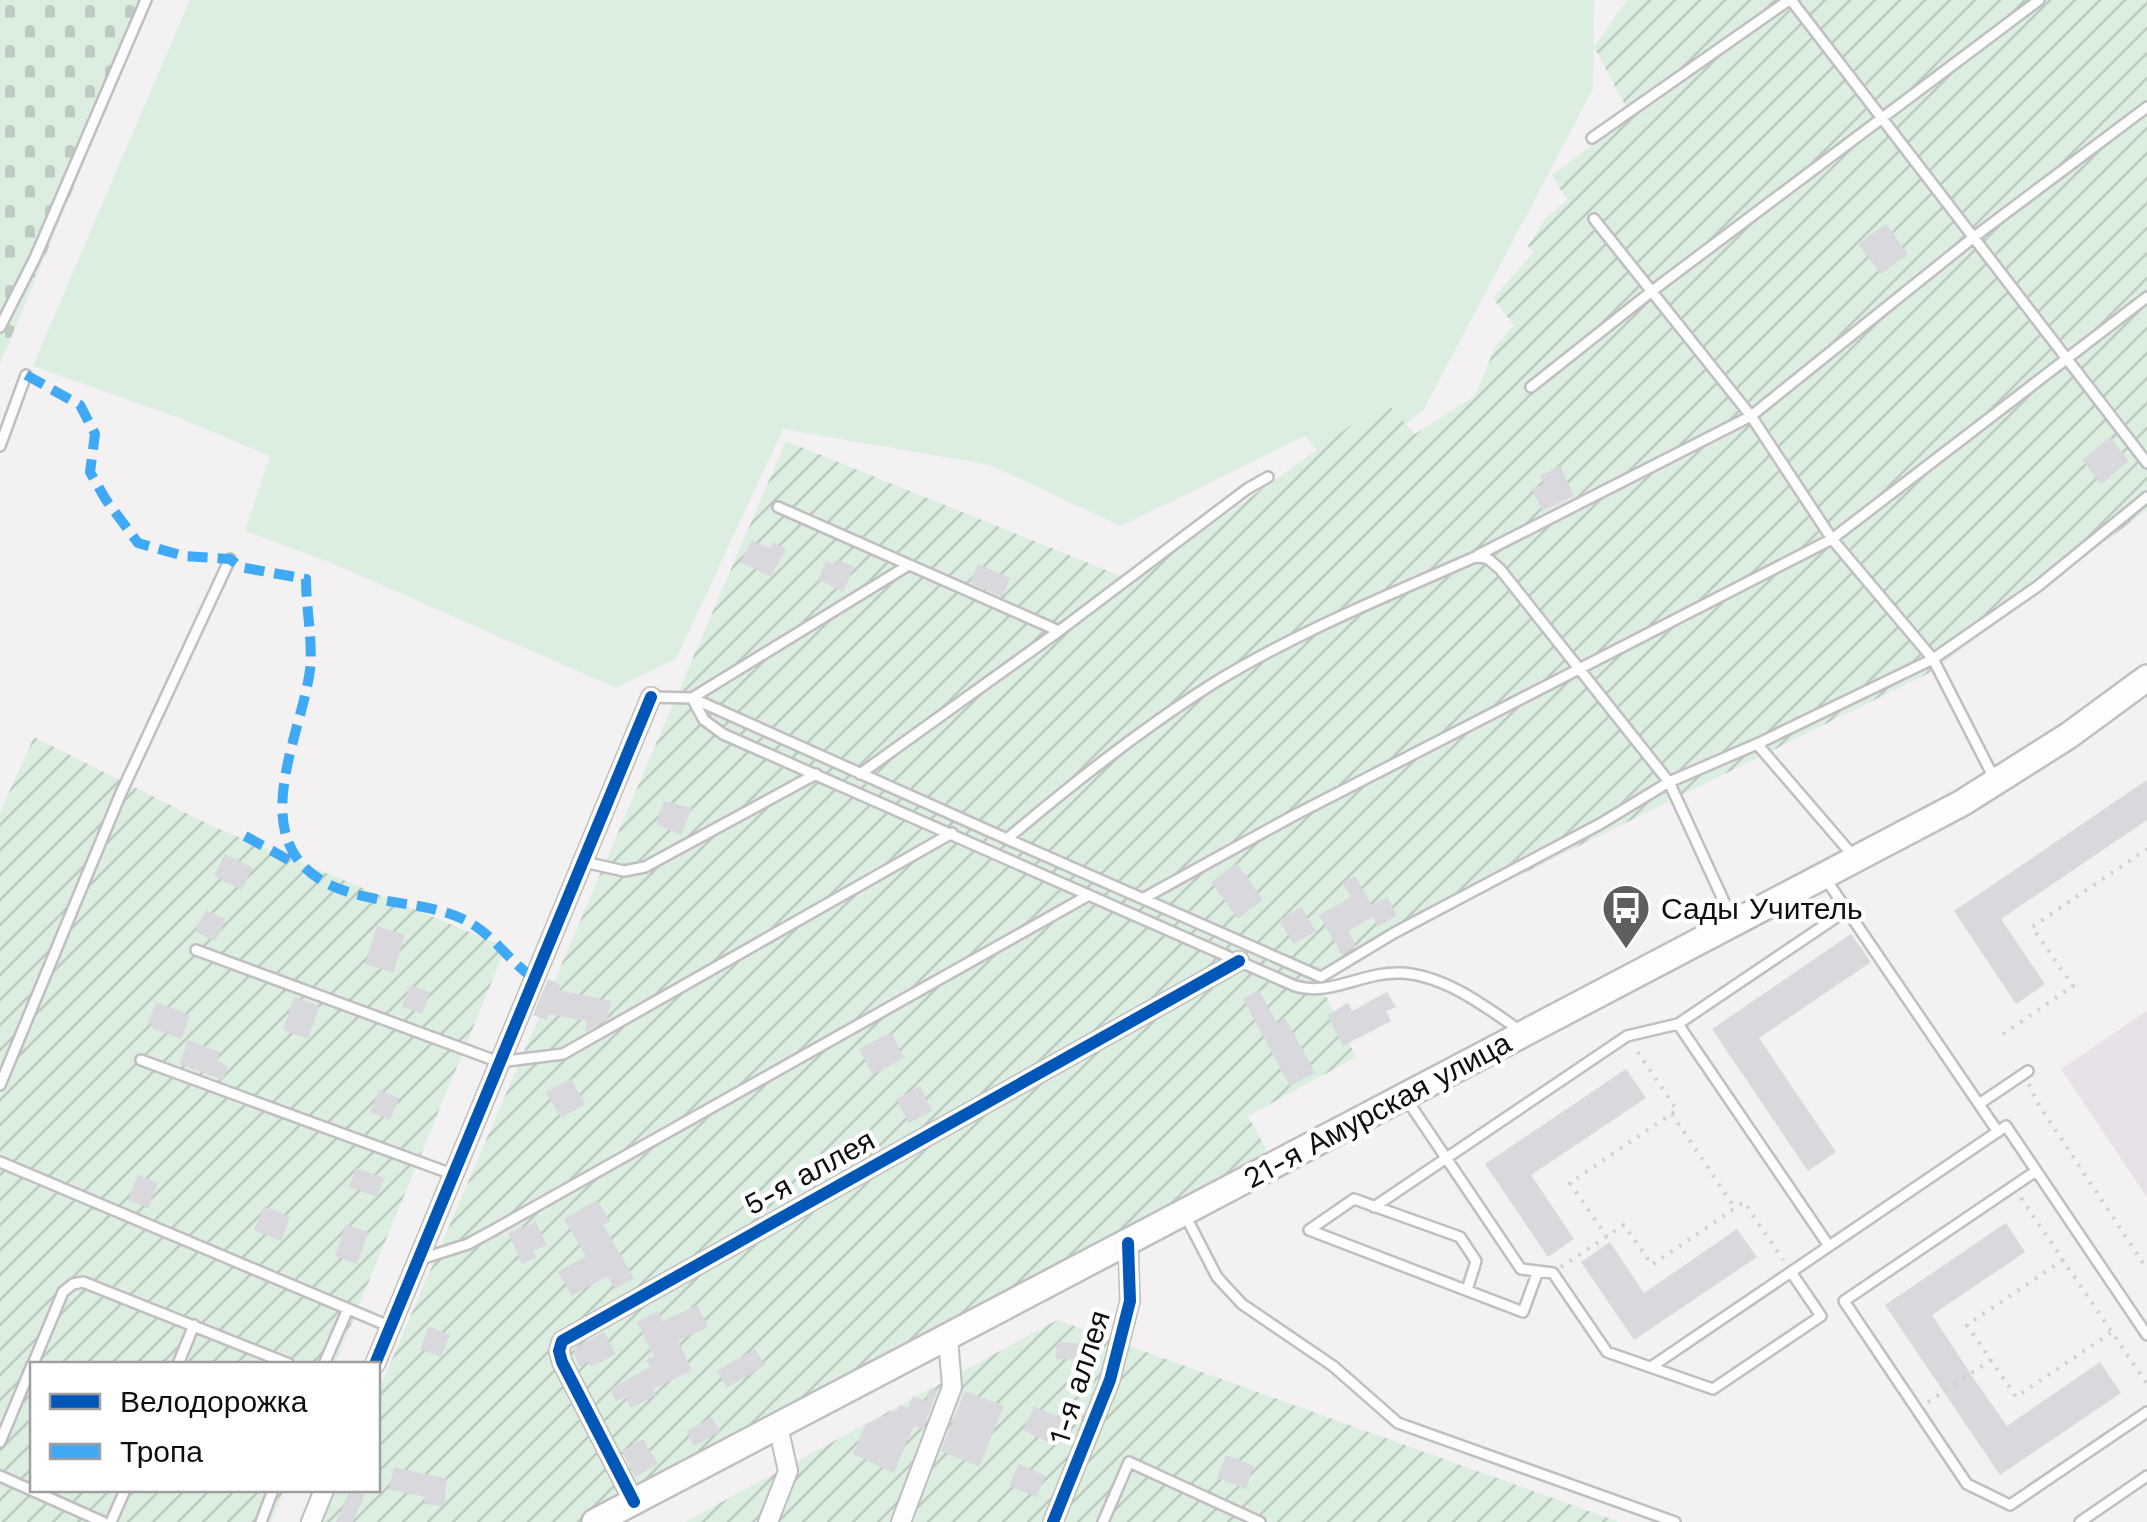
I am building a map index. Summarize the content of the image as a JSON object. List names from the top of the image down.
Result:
{
  "streets": {
    "main road": ["21-я Амурская улица"],
    "street": ["5-я аллея", "1-я аллея"]
  },
  "crossings": [
    ["21-я Амурская улица", "5-я аллея"],
    ["21-я Амурская улица", "1-я аллея"]
  ],
  "places": {
    "bus stop": ["Сады Учитель"]
  },
  "legend": ["Велодорожка", "Тропа"]
}
